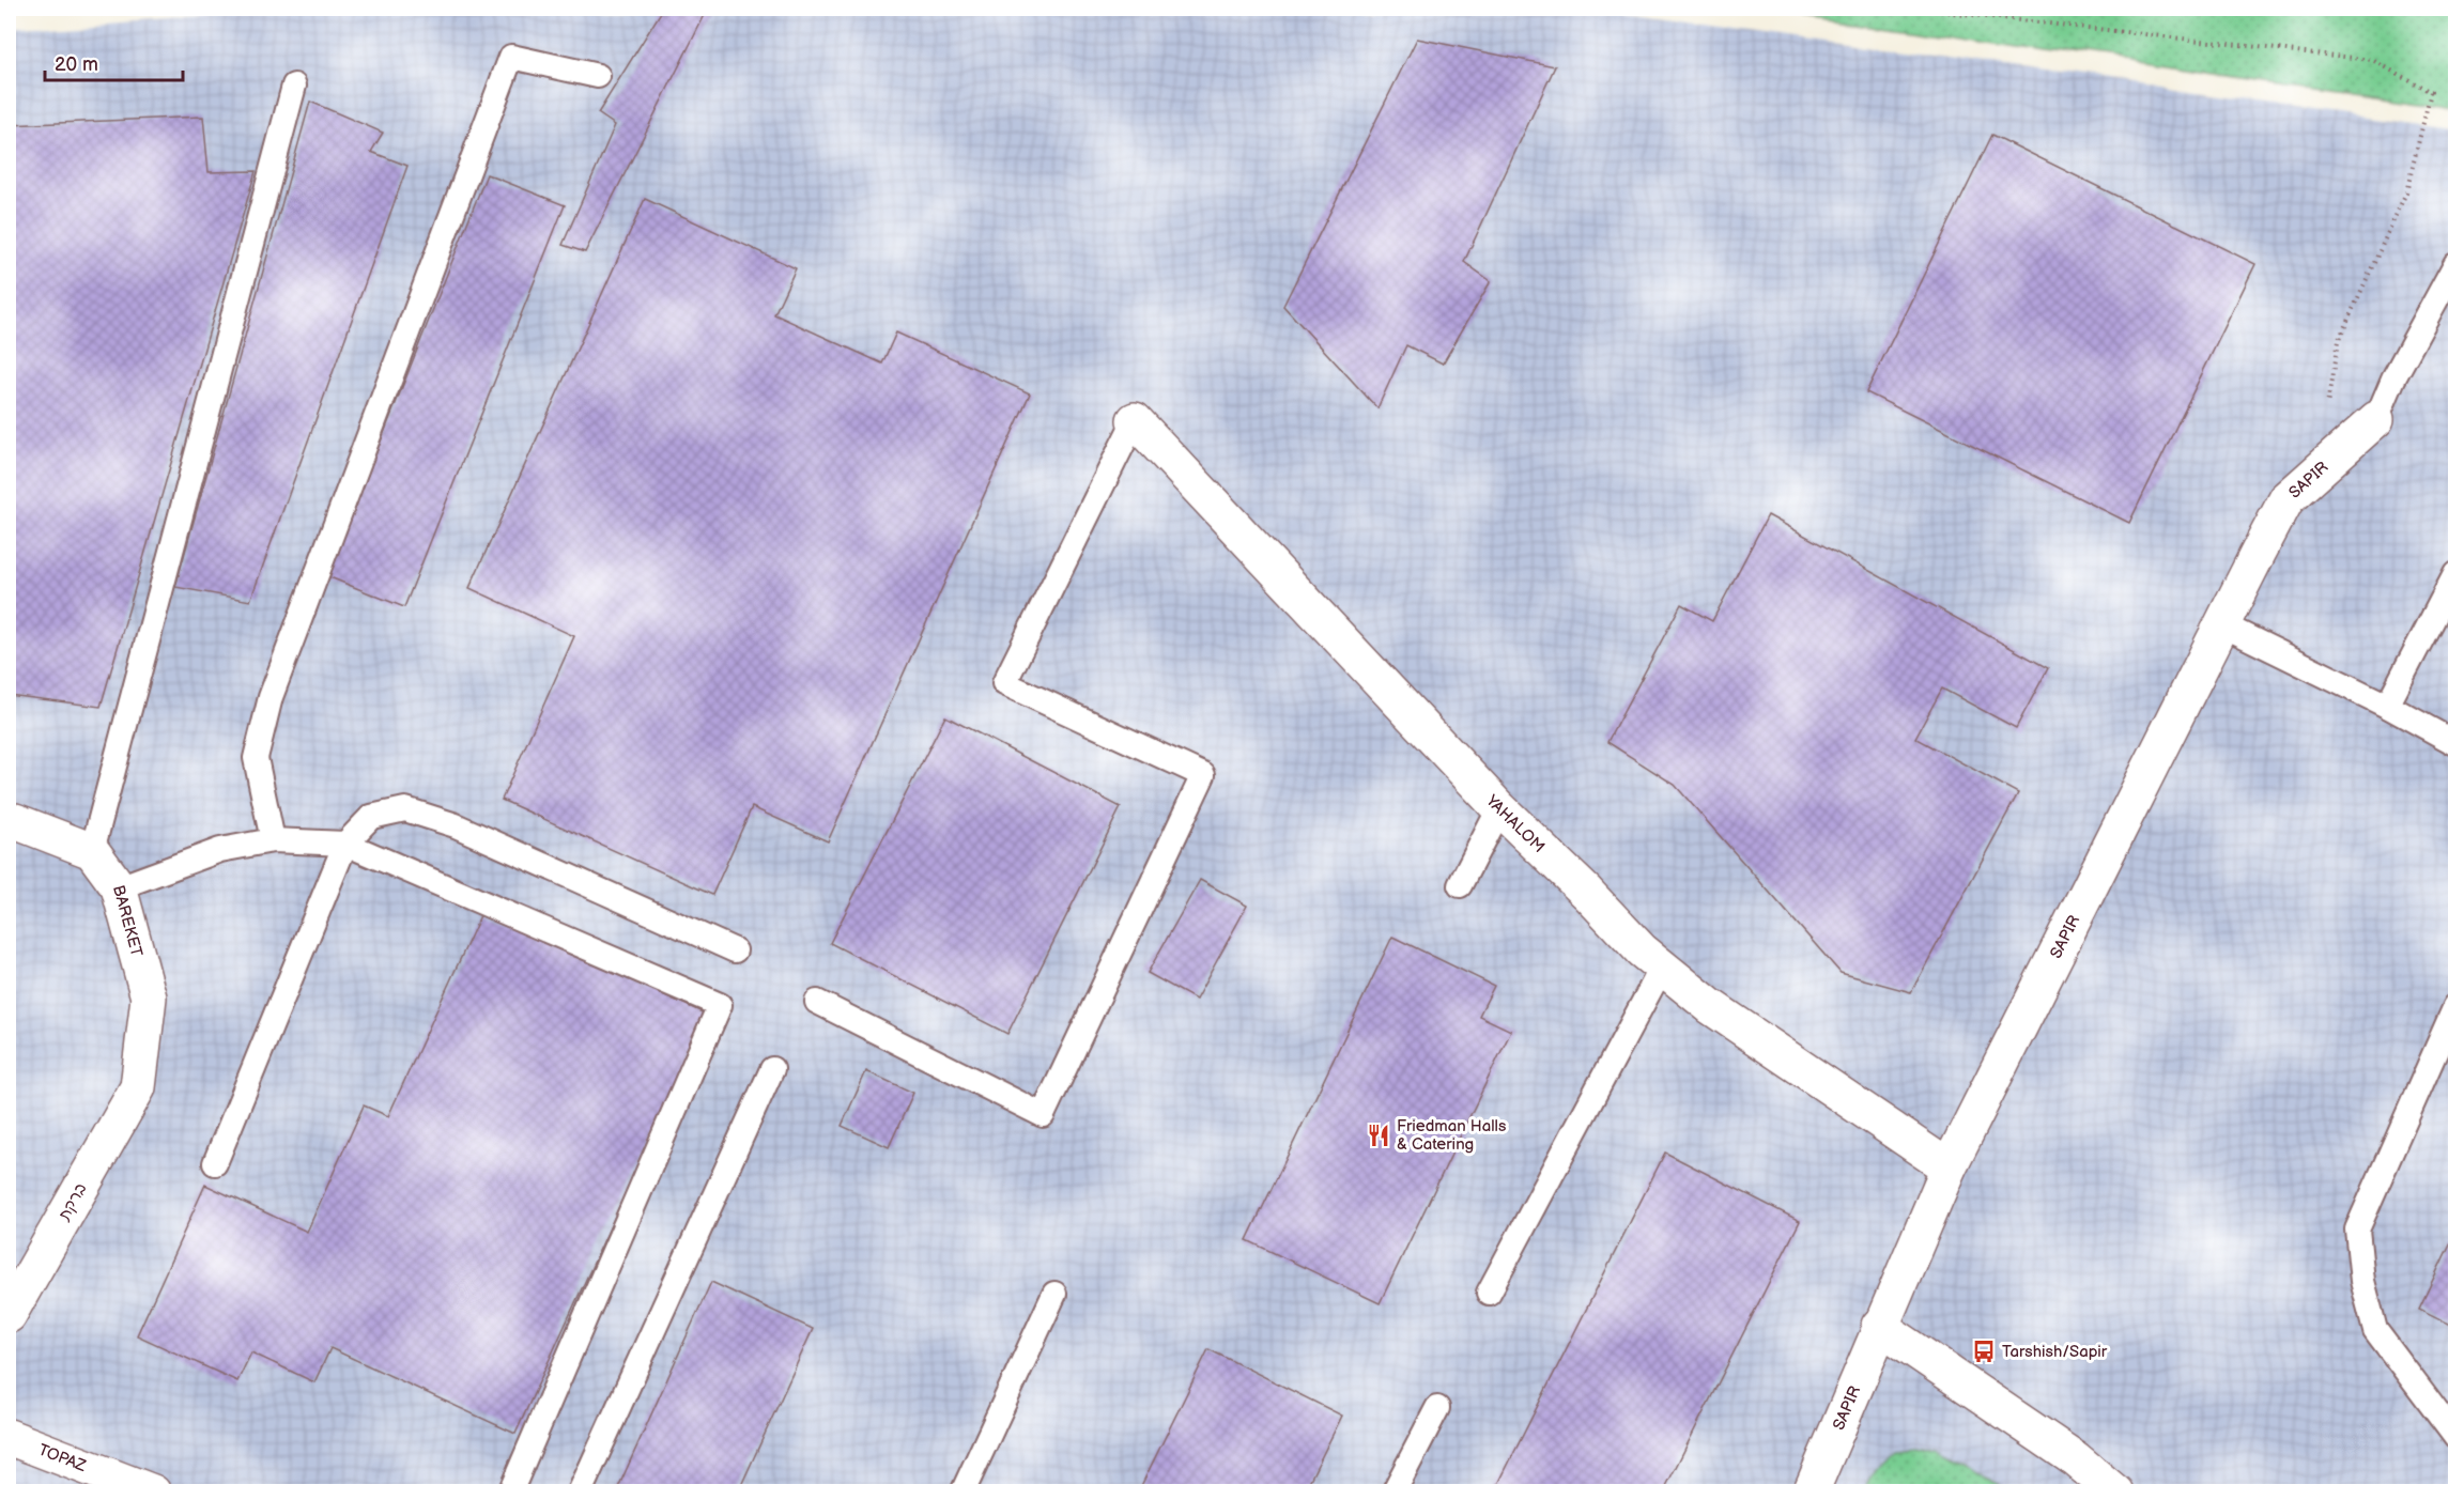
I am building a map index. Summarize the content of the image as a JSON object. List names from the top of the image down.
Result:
{
  "streets": {
    "street": [
      "SAPIR",
      "YAHALOM",
      "BAREKET",
      "TOPAZ"
    ]
  },
  "crossings": [
    ["SAPIR", "YAHALOM"]
  ],
  "places": {
    "restaurant": ["Friedman Halls & Catering"],
    "bus stop": ["Tarshish/Sapir"]
  },
  "scale_bar": "20 m"
}
